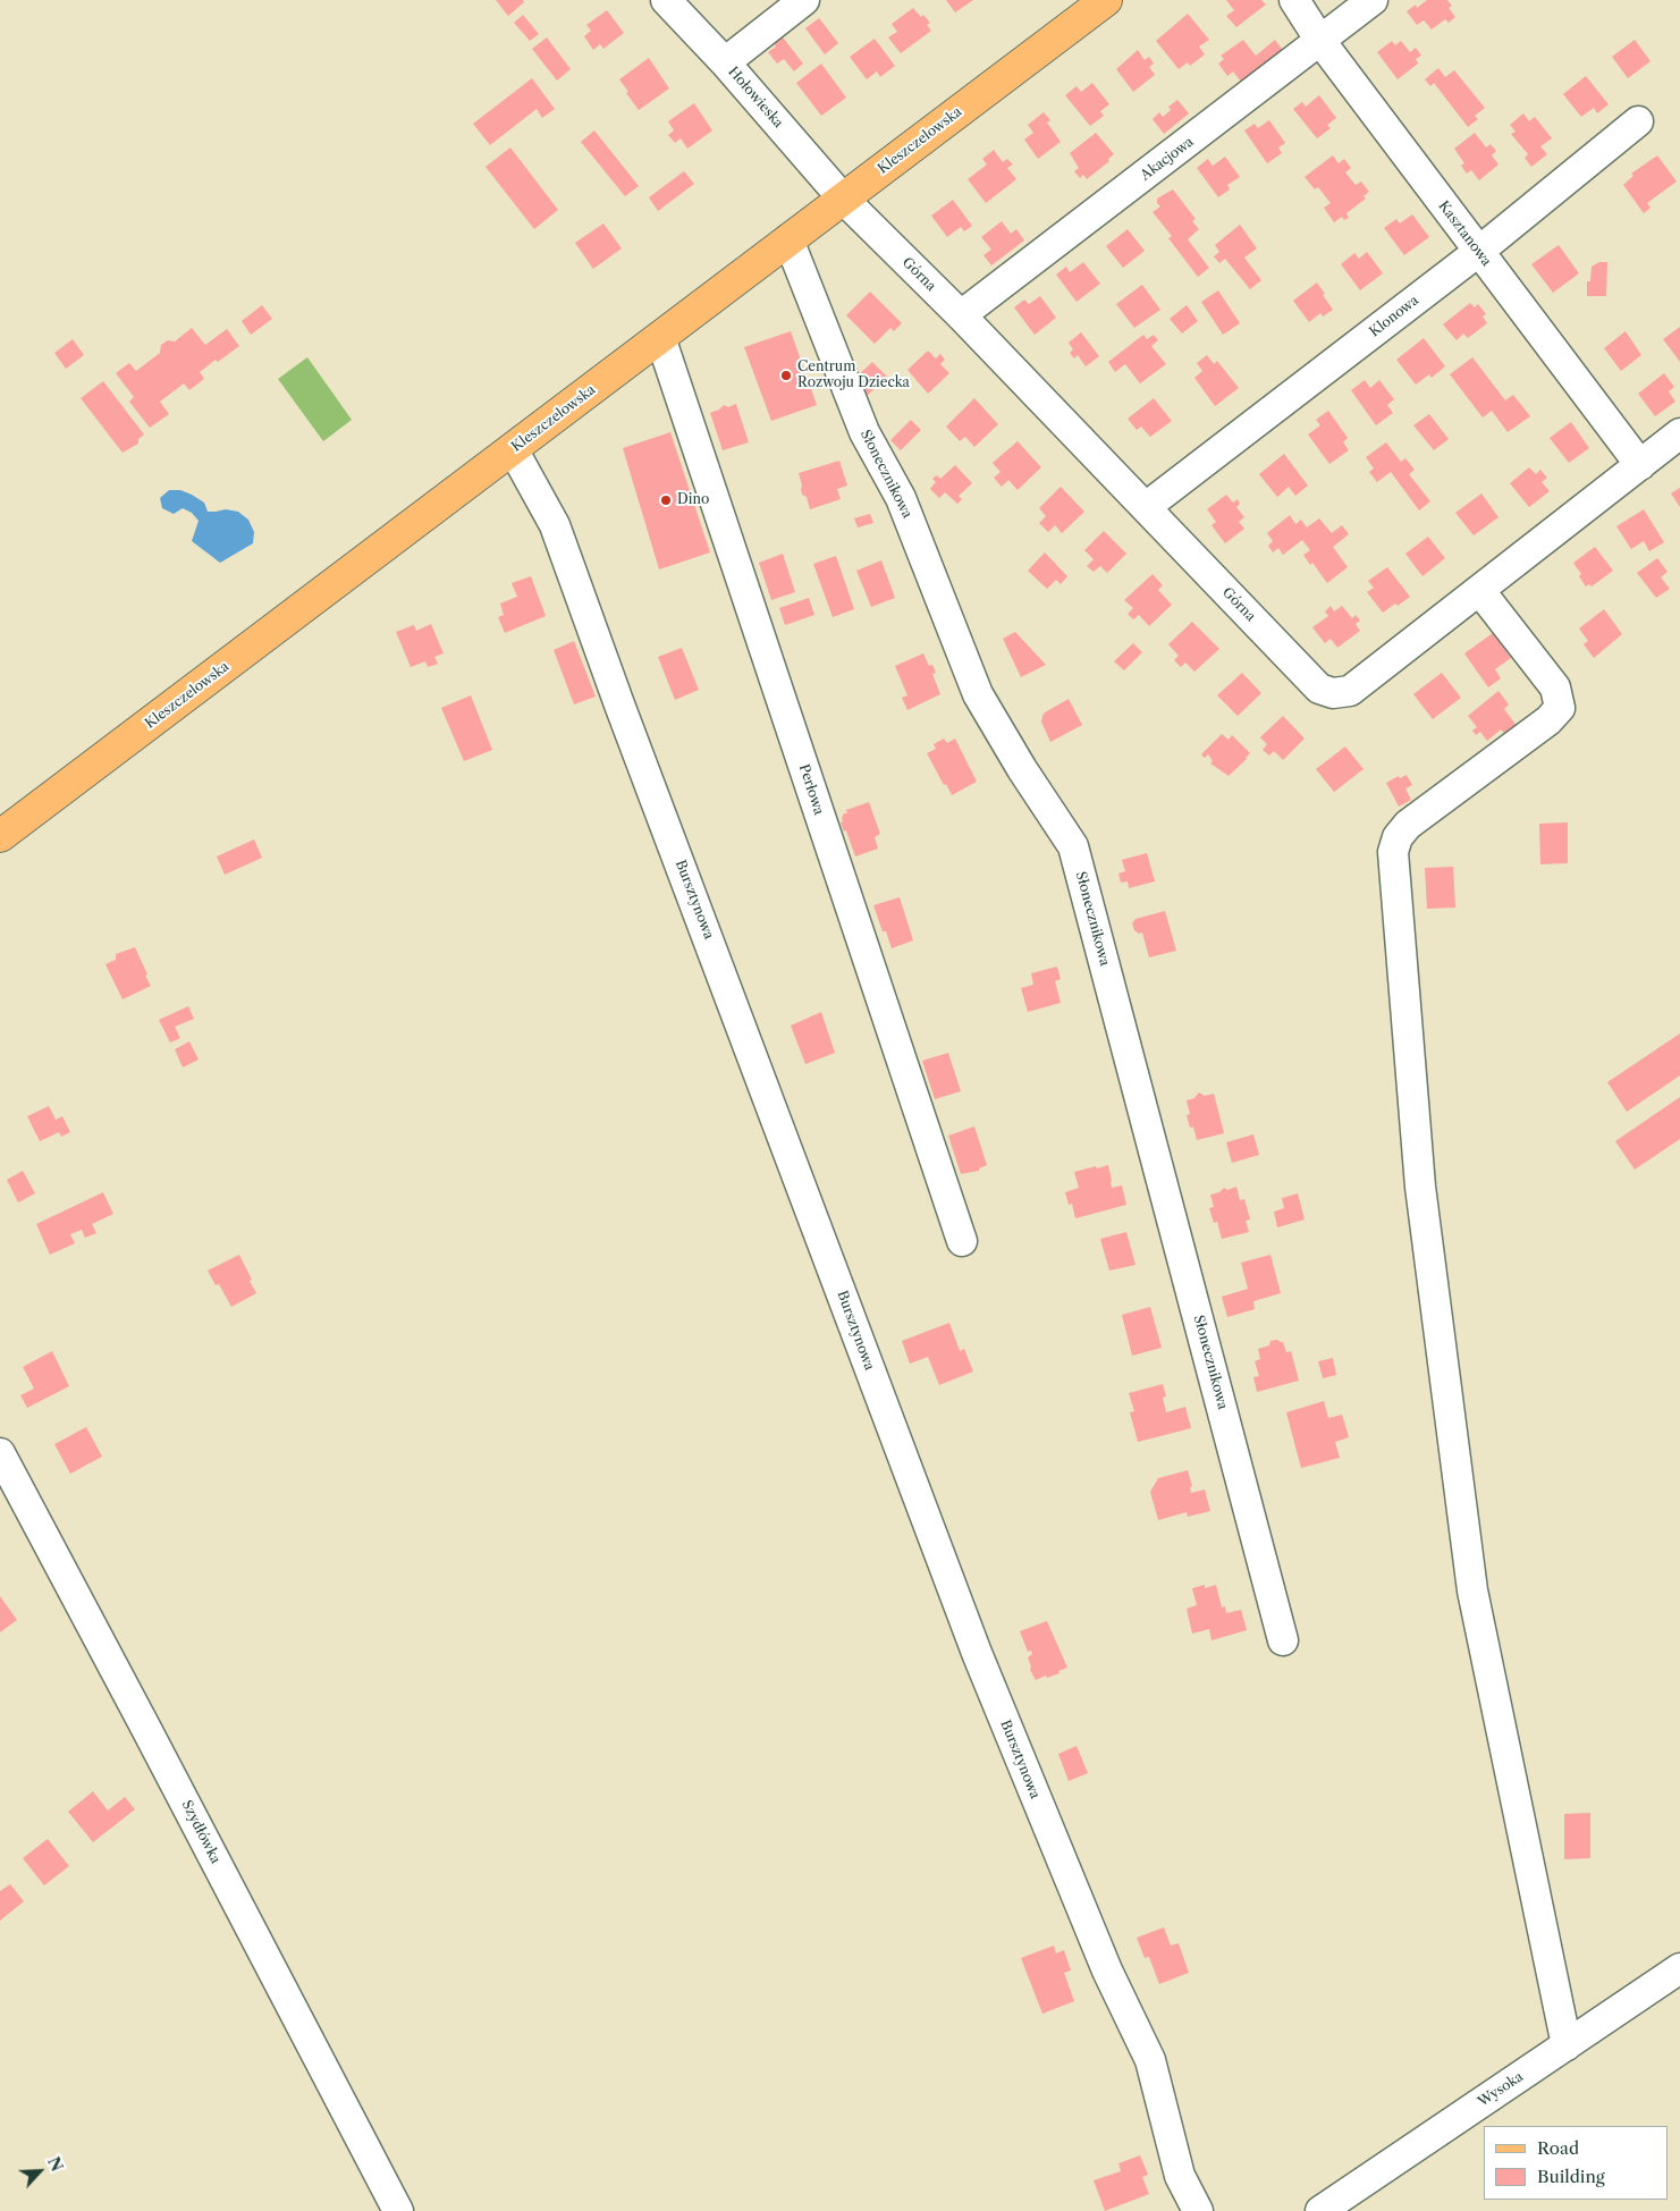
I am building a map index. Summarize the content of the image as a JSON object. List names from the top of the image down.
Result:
{
  "streets": {
    "main road": ["Kleszczelowska"],
    "street": [
      "Hołowieska",
      "Akacjowa",
      "Kasztanowa",
      "Górna",
      "Klonowa",
      "Słonecznikowa",
      "Perłowa",
      "Bursztynowa",
      "Szydłówka",
      "Wysoka"
    ]
  },
  "crossings": [
    ["Hołowieska", "Kleszczelowska"],
    ["Hołowieska", "Górna"],
    ["Kleszczelowska", "Górna"],
    ["Kleszczelowska", "Słonecznikowa"],
    ["Kleszczelowska", "Perłowa"],
    ["Kleszczelowska", "Bursztynowa"],
    ["Akacjowa", "Kasztanowa"],
    ["Akacjowa", "Górna"],
    ["Kasztanowa", "Górna"],
    ["Kasztanowa", "Klonowa"],
    ["Górna", "Klonowa"]
  ],
  "places": ["Centrum Rozwoju Dziecka", "Dino"],
  "legend": ["Road", "Building"],
  "north": "top right"
}
